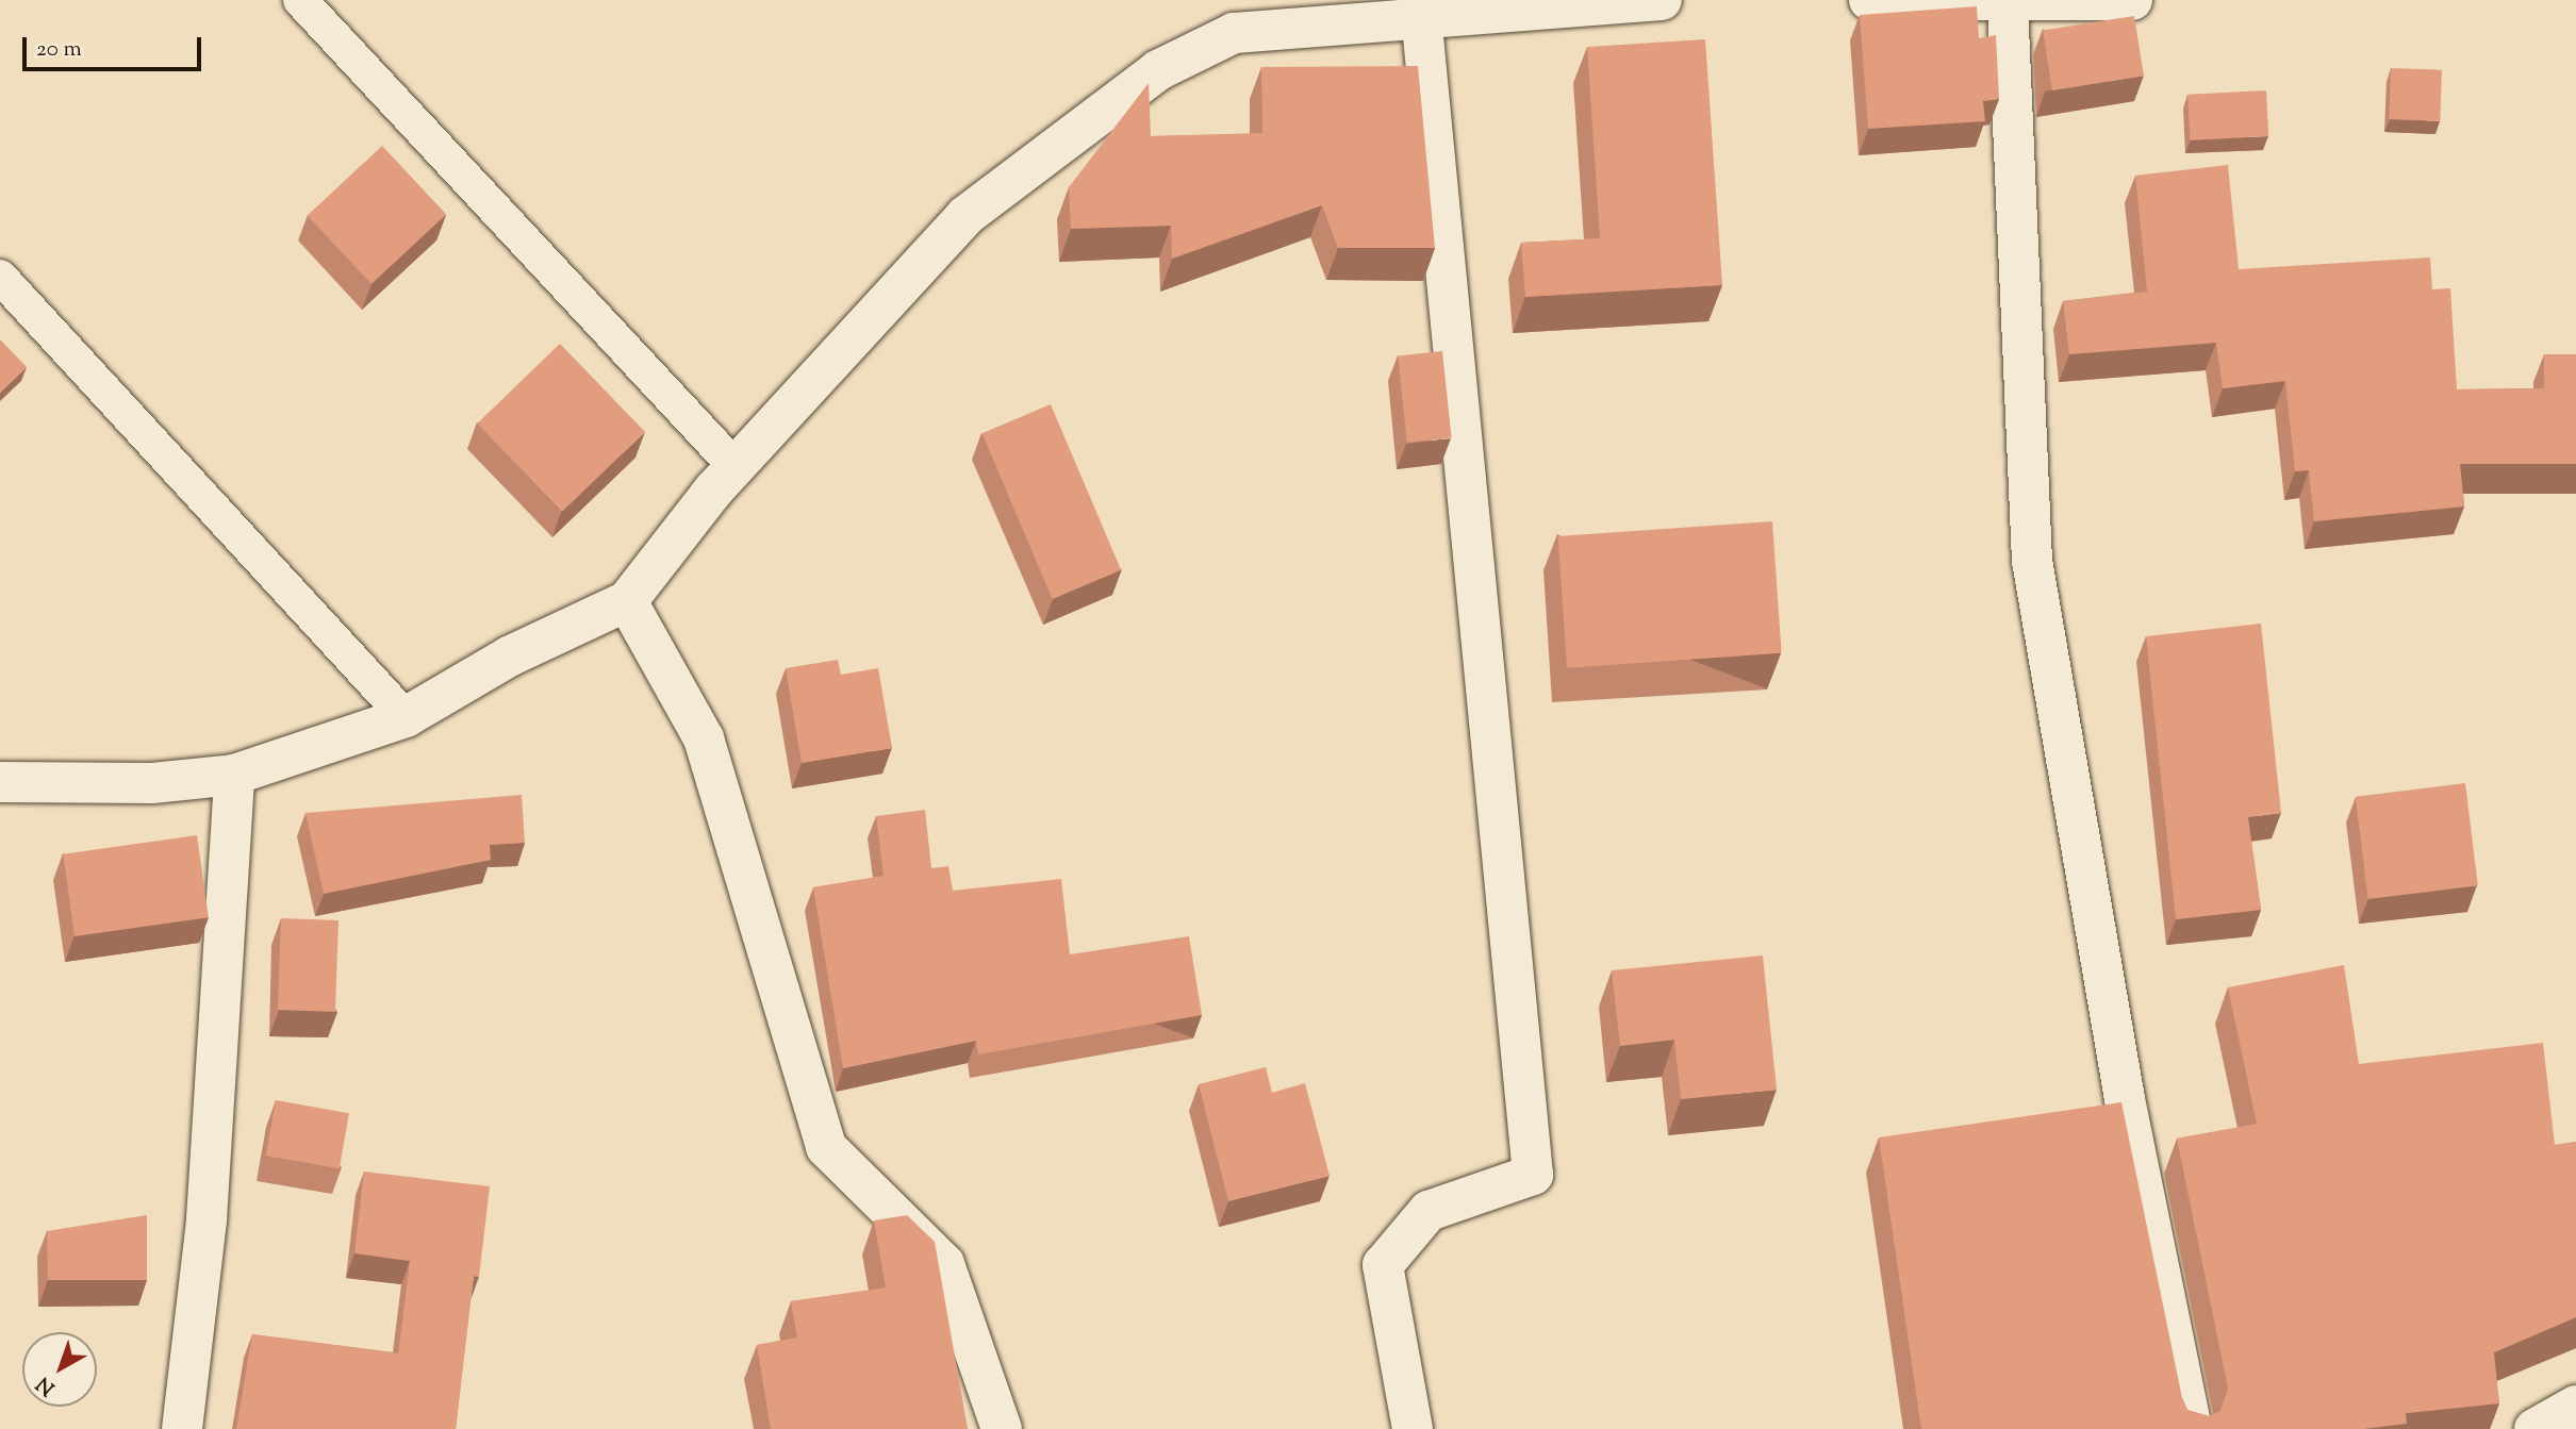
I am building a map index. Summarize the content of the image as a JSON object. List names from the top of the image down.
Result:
{
  "scale_bar": "20 m",
  "north": "bottom left"
}
